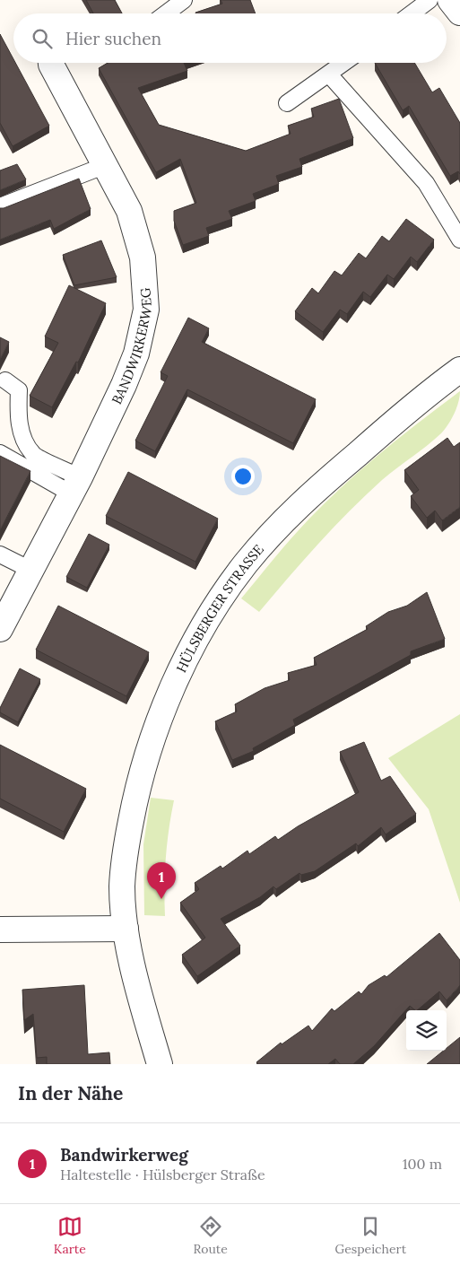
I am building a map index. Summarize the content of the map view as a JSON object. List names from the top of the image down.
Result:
{
  "streets": {
    "street": ["BANDWIRKERWEG", "HÜLSBERGER STRASSE"]
  },
  "page": {
    "search": "Hier suchen",
    "pins": "1",
    "heading": "In der Nähe",
    "list": [
      {
        "mark": "1",
        "name": "Bandwirkerweg",
        "note": "Haltestelle · Hülsberger Straße",
        "value": "100 m"
      }
    ],
    "nav": ["Karte", "Route", "Gespeichert"]
  }
}
